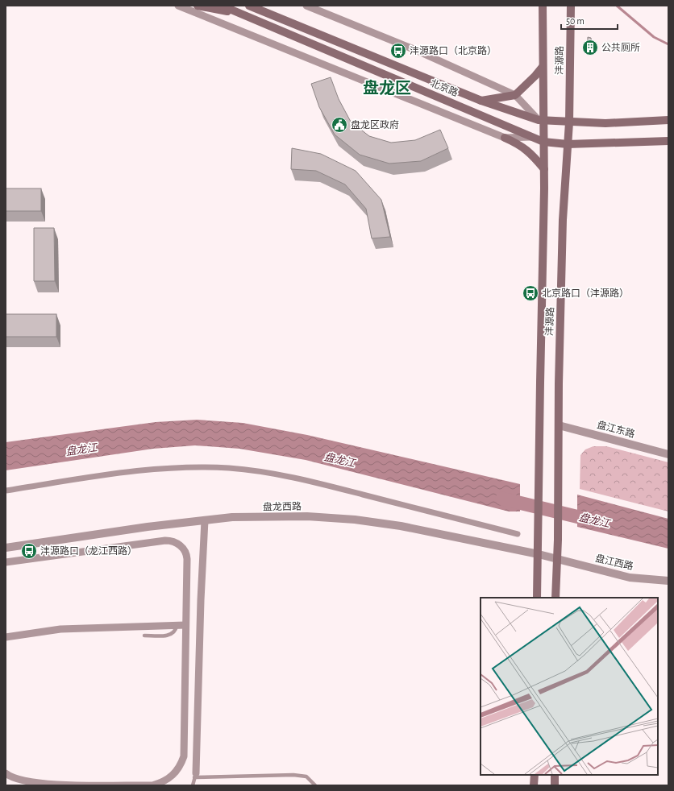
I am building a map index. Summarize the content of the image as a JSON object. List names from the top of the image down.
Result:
{
  "streets": {
    "main road": ["沣源路", "北京路"],
    "street": ["盘江东路", "盘龙西路", "盘江西路"]
  },
  "crossings": [
    ["沣源路", "北京路"],
    ["沣源路", "盘江东路"],
    ["沣源路", "盘龙西路"],
    ["沣源路", "盘江西路"],
    ["盘龙西路", "盘江西路"]
  ],
  "districts": ["盘龙区"],
  "water": ["盘龙江"],
  "places": {
    "building": ["公共厕所"],
    "bus stop": ["沣源路口（北京路）", "北京路口（沣源路）", "沣源路口（龙江西路）"],
    "public building": ["盘龙区政府"]
  },
  "scale_bar": "50 m"
}
